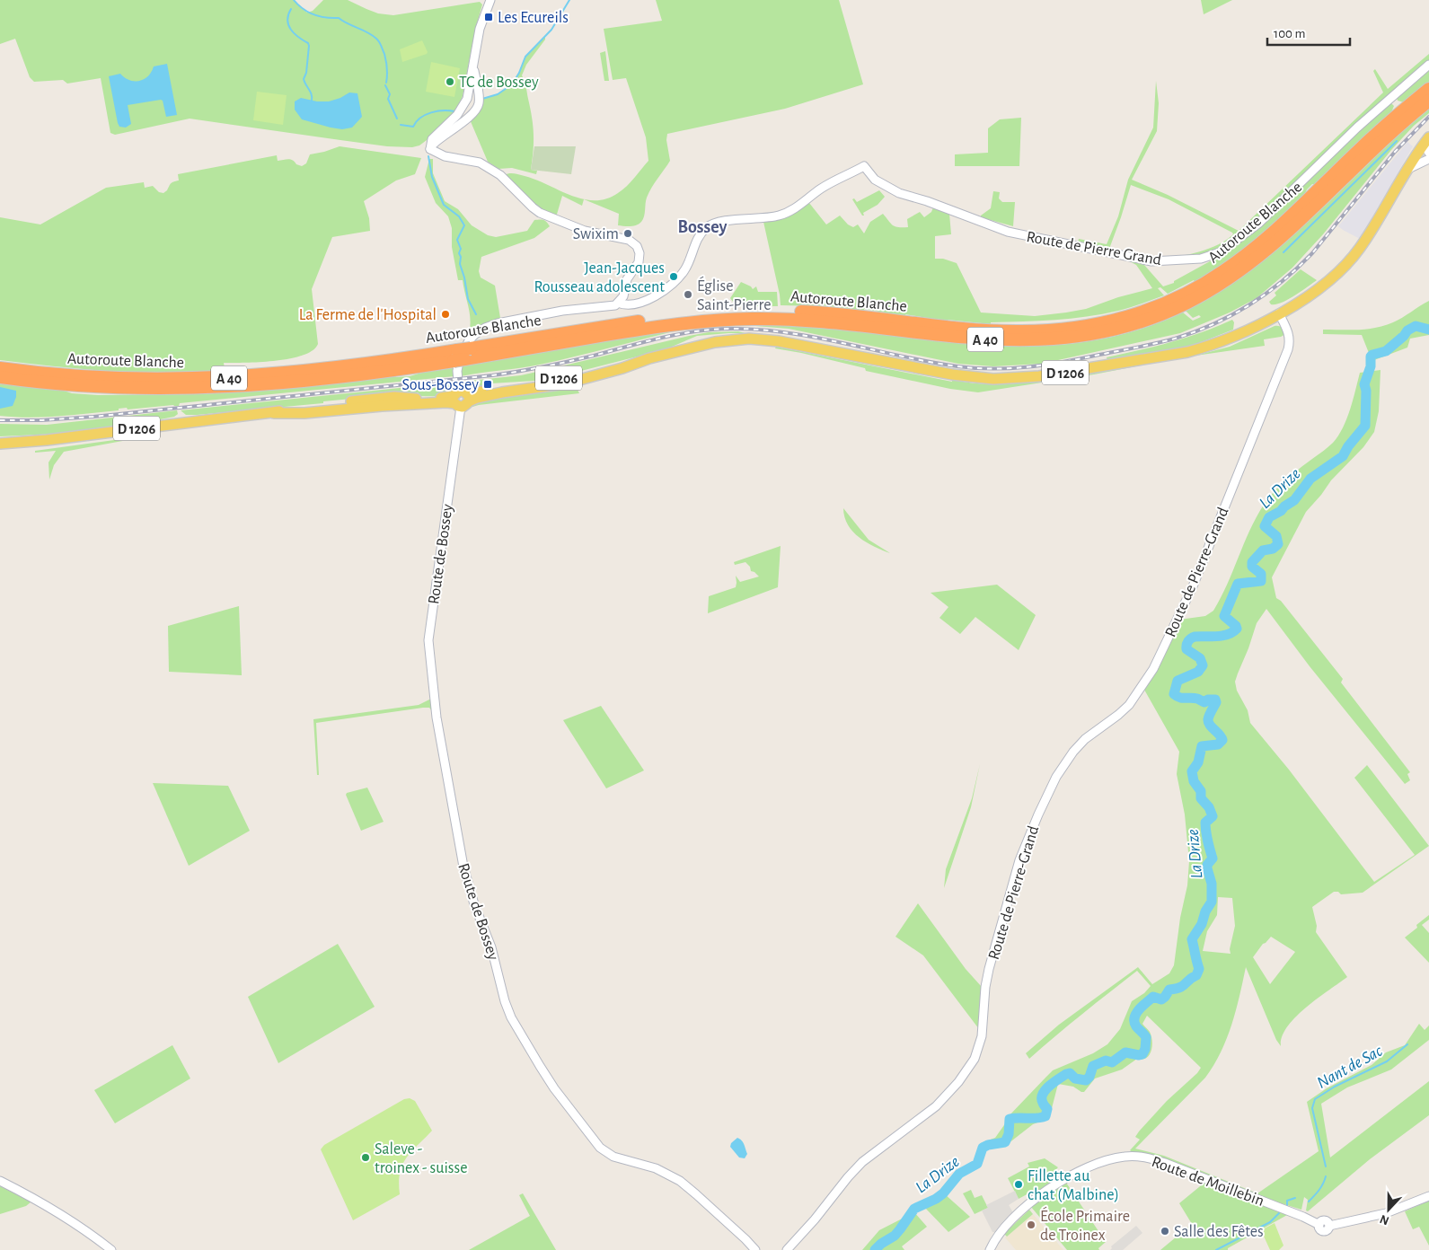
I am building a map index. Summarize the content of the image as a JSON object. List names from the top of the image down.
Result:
{
  "streets": {
    "highway": ["Autoroute Blanche", "A 40"],
    "main road": ["D 1206"],
    "street": [
      "Route de Pierre Grand",
      "Route de Bossey",
      "Route de Pierre-Grand",
      "Route de Moillebin"
    ]
  },
  "crossings": [
    ["Route de Pierre Grand", "Route de Bossey"],
    ["D 1206", "Route de Bossey"],
    ["D 1206", "Route de Pierre-Grand"]
  ],
  "districts": ["Bossey"],
  "water": ["La Drize", "Nant de Sac"],
  "places": {
    "transit": ["Les Ecureils", "Sous-Bossey"],
    "other": [
      "TC de Bossey",
      "Swixim",
      "Jean-Jacques Rousseau adolescent",
      "Église Saint-Pierre",
      "La Ferme de l'Hospital",
      "Saleve - troinex - suisse",
      "Fillette au chat (Malbine)",
      "École Primaire de Troinex",
      "Salle des Fêtes"
    ]
  },
  "scale_bar": "100 m",
  "north": "bottom"
}
